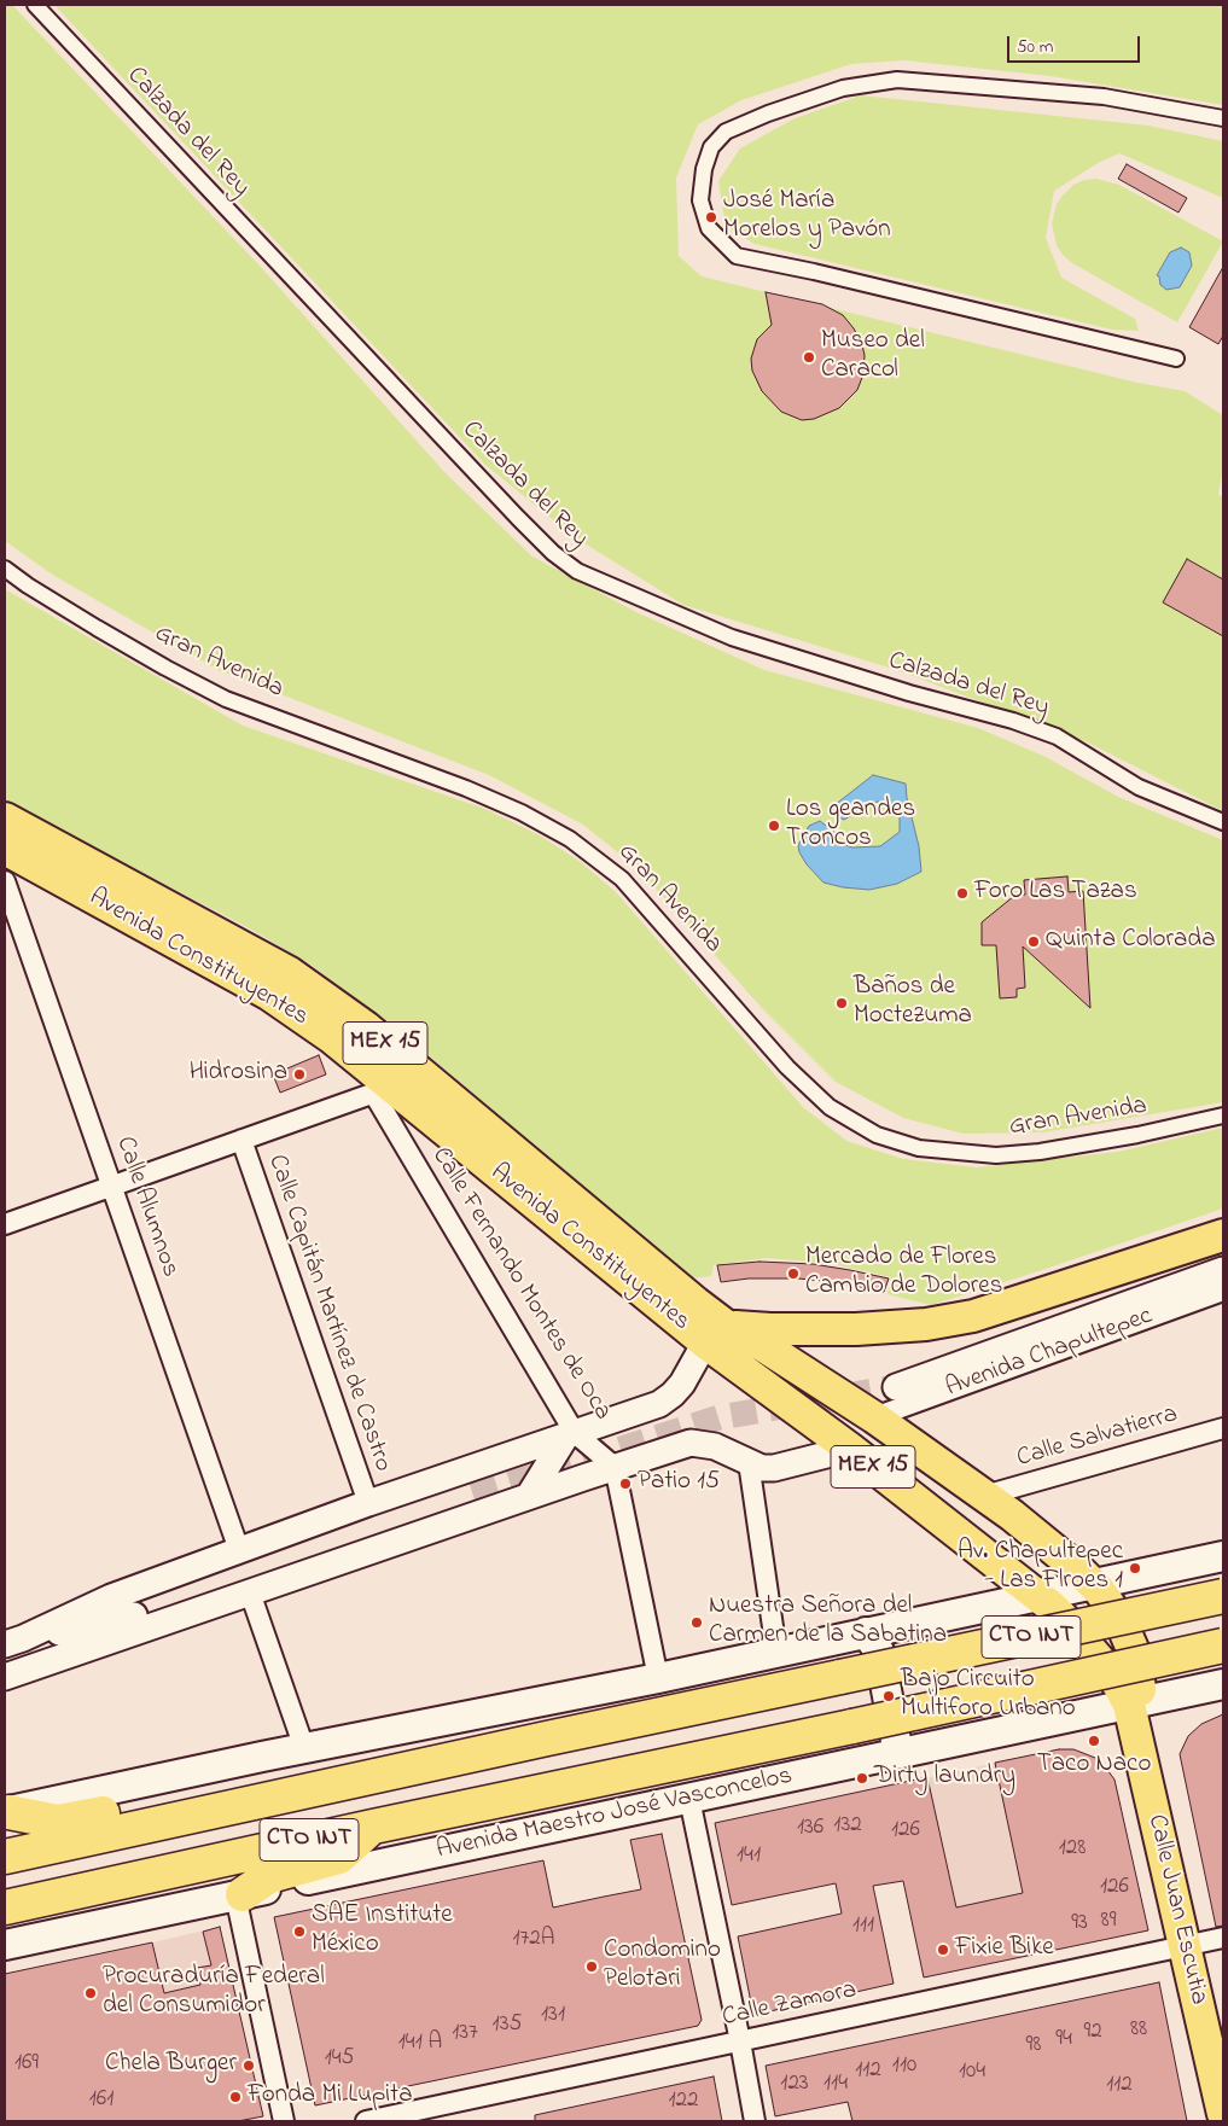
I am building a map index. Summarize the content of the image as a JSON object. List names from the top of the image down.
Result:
{
  "streets": {
    "highway": ["CTO INT"],
    "main road": [
      "Avenida Constituyentes",
      "MEX 15",
      "Avenida Maestro José Vasconcelos",
      "Calle Juan Escutia"
    ],
    "street": [
      "Calzada del Rey",
      "Gran Avenida",
      "Calle Alumnos",
      "Calle Fernando Montes de Oca",
      "Calle Capitán Martínez de Castro",
      "Avenida Chapultepec",
      "Calle Salvatierra",
      "Calle Zamora"
    ]
  },
  "crossings": [
    ["Avenida Constituyentes", "Calle Alumnos"],
    ["Avenida Constituyentes", "Calle Fernando Montes de Oca"],
    ["Avenida Constituyentes", "Avenida Chapultepec"],
    ["Avenida Constituyentes", "Calle Salvatierra"],
    ["Avenida Constituyentes", "CTO INT"],
    ["Avenida Constituyentes", "Avenida Maestro José Vasconcelos"],
    ["Avenida Constituyentes", "Calle Juan Escutia"],
    ["Avenida Maestro José Vasconcelos", "Calle Juan Escutia"],
    ["Calle Juan Escutia", "Calle Zamora"]
  ],
  "places": [
    "José María Morelos y Pavón",
    "Museo del Caracol",
    "Los geandes Troncos",
    "Foro Las Tazas",
    "Quinta Colorada",
    "Baños de Moctezuma",
    "Hidrosina",
    "Mercado de Flores Cambio de Dolores",
    "Patio 15",
    "Av. Chapultepec - Las Flroes 1",
    "Nuestra Señora del Carmen de la Sabatina",
    "Bajo Circuito Multiforo Urbano",
    "Taco Naco",
    "Dirty laundry",
    "SAE Institute México",
    "Fixie Bike",
    "Condomino Pelotari",
    "Procuraduría Federal del Consumidor",
    "Chela Burger",
    "Fonda Mi Lupita"
  ],
  "house_numbers": [
    "132",
    "136",
    "126",
    "128",
    "141",
    "126",
    "89",
    "93",
    "111",
    "172A",
    "131",
    "135",
    "88",
    "92",
    "137",
    "94",
    "141 A",
    "98",
    "145",
    "169",
    "110",
    "112",
    "104",
    "123",
    "114",
    "112",
    "161",
    "122"
  ],
  "scale_bar": "50 m"
}
